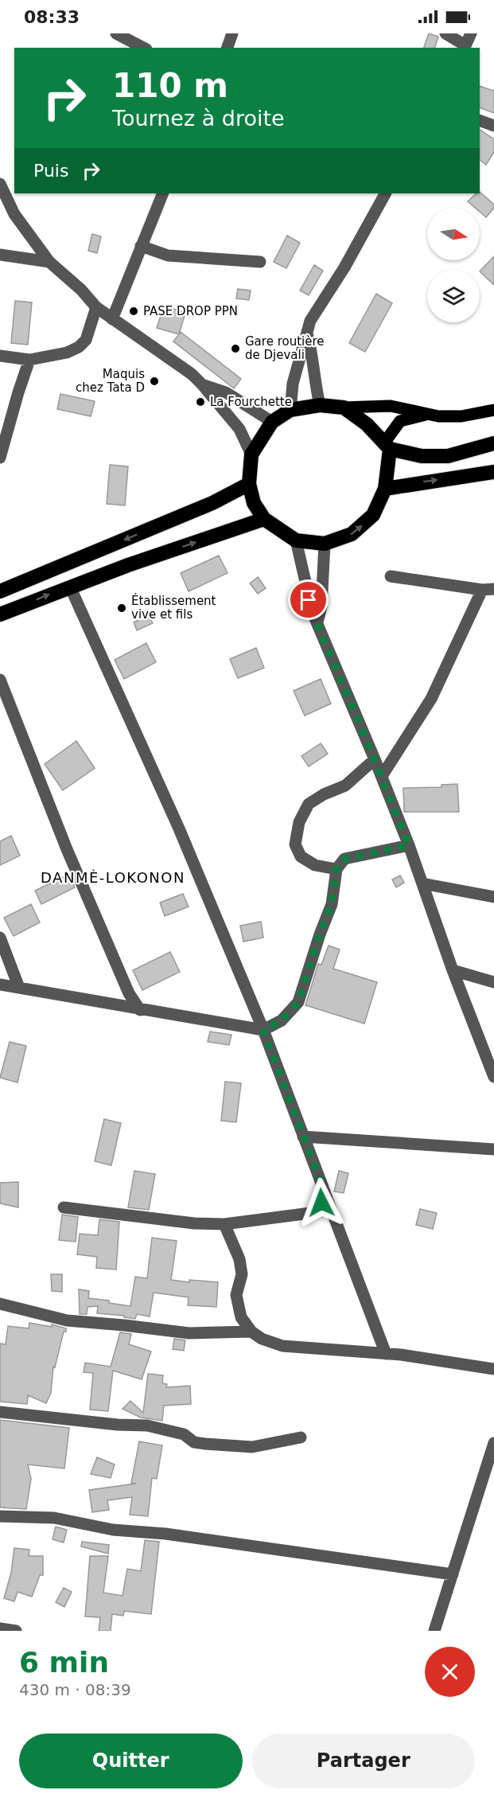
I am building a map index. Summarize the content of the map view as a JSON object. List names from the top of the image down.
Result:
{
  "districts": ["DANMÈ-LOKONON"],
  "places": [
    "PASE DROP PPN",
    "Gare routière de Djevali",
    "Maquis chez Tata D",
    "La Fourchette",
    "Établissement vive et fils"
  ],
  "north": "right",
  "page": {
    "status": "08:33",
    "turn": ["110 m", "Tournez à droite"],
    "then": "Puis",
    "heading": ["6 min", "430 m · 08:39"],
    "buttons": ["Quitter", "Partager"]
  }
}
